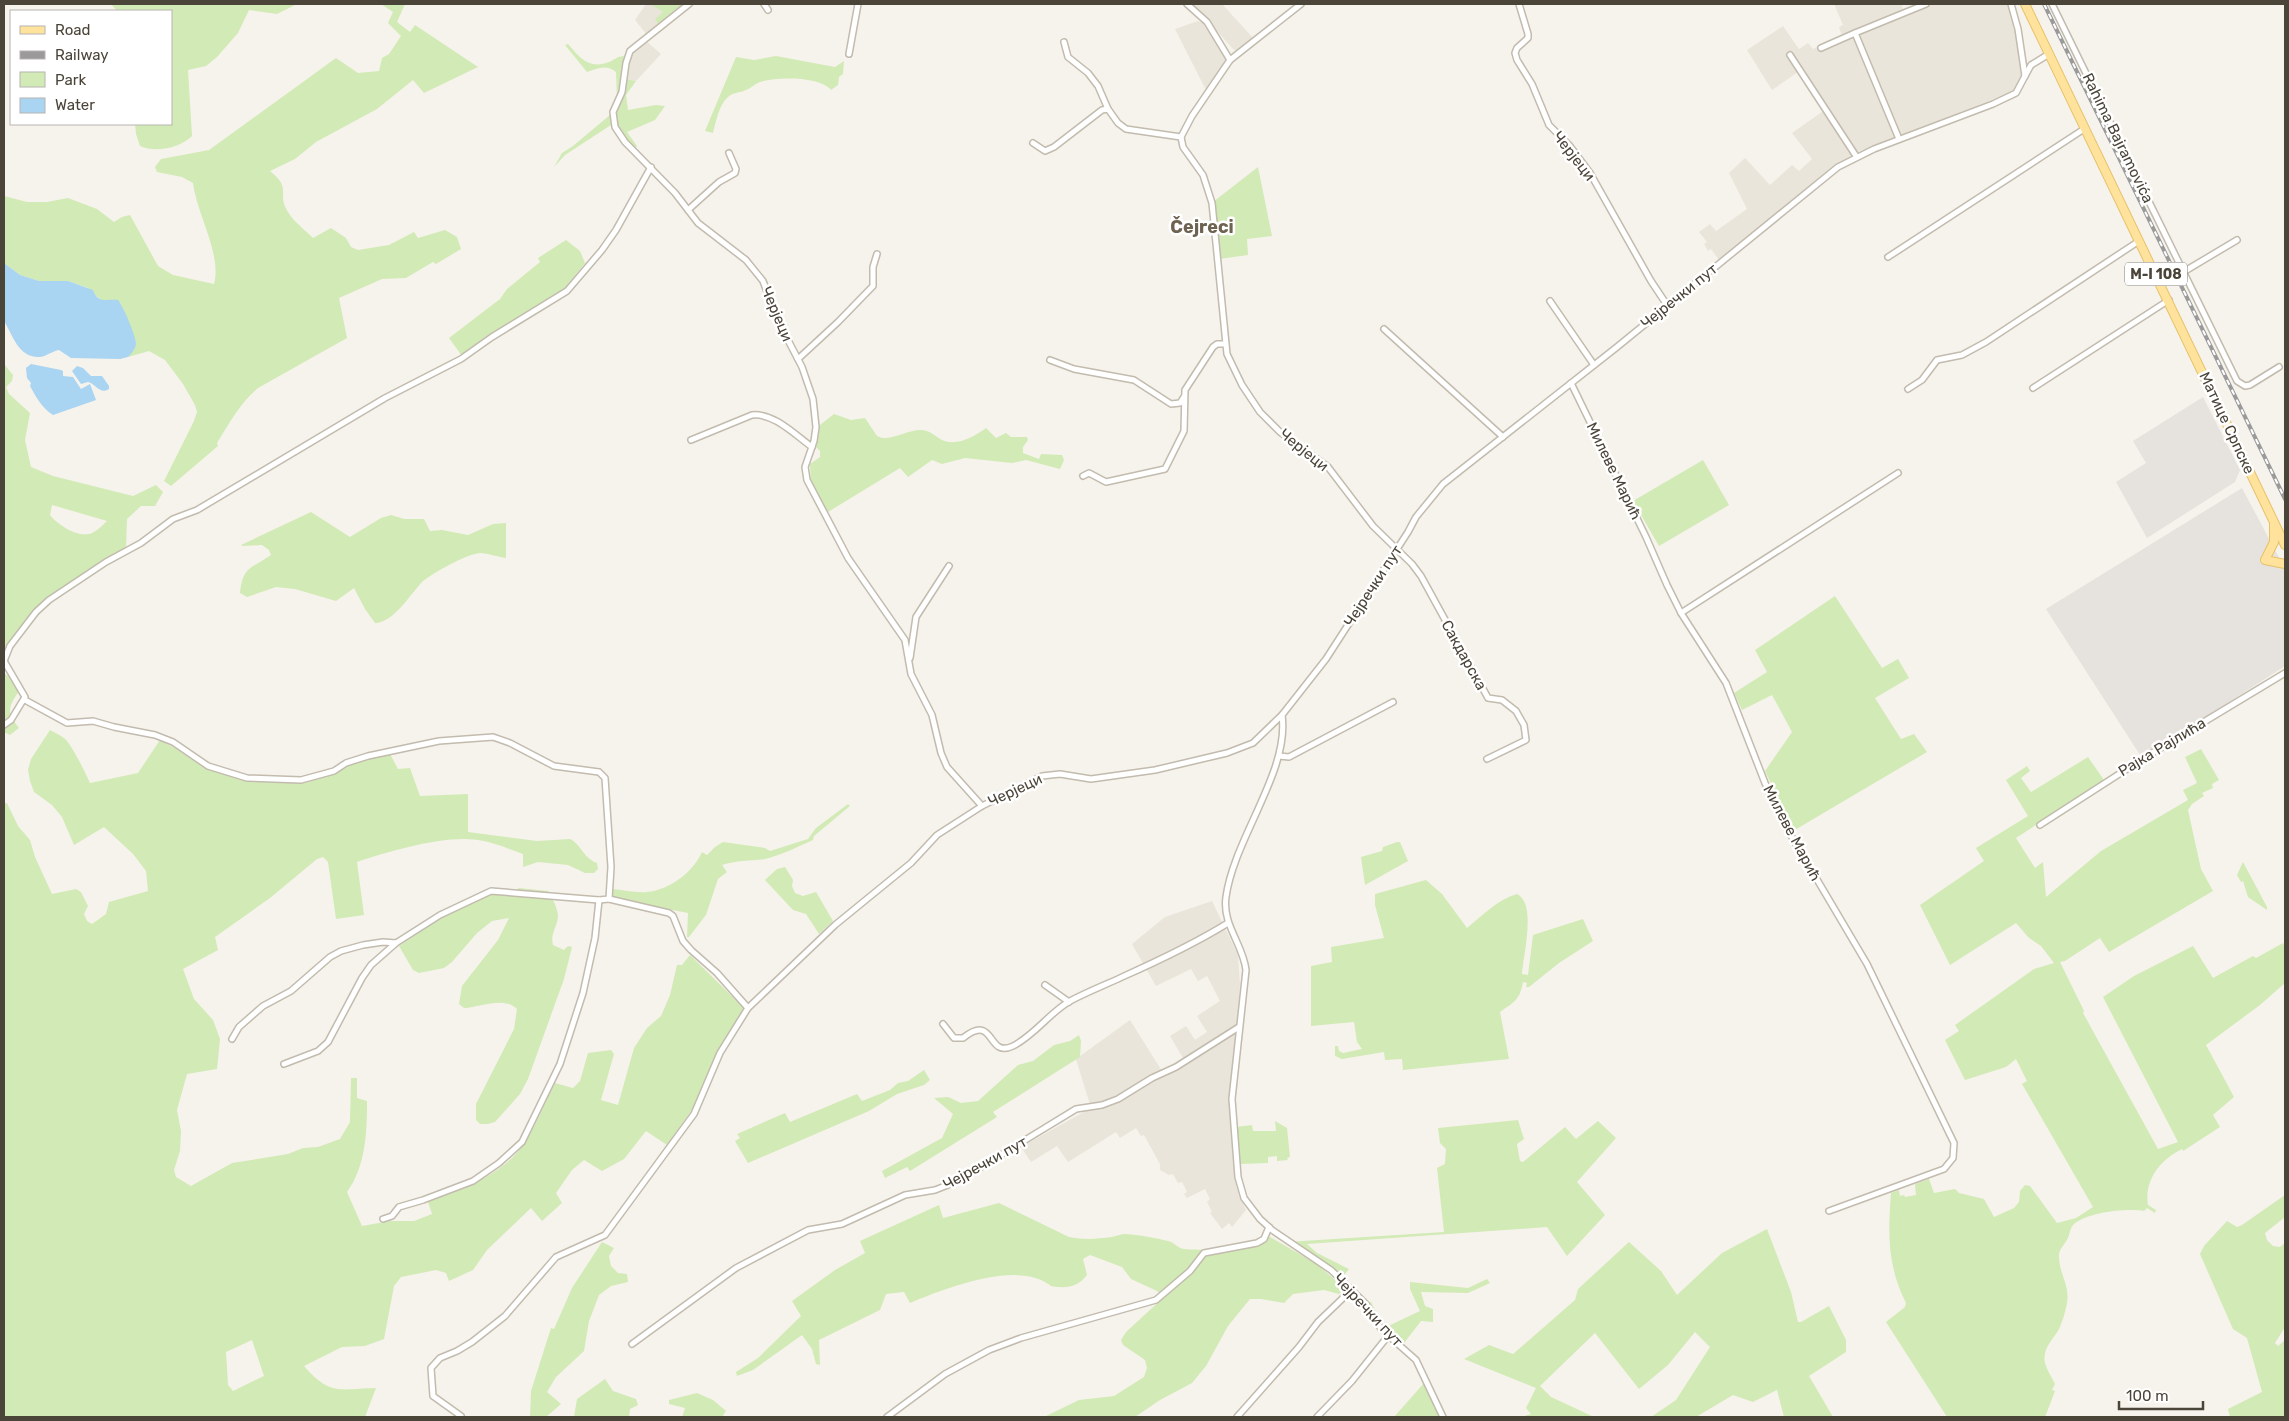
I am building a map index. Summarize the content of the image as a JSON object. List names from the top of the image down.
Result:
{
  "streets": {
    "main road": ["M-I 108", "Матице Српске"],
    "street": [
      "Rahima Bajramovića",
      "Черјеци",
      "Чејречки пут",
      "Милеве Мaрић",
      "Сакдарска",
      "Рајка Рајлића"
    ]
  },
  "crossings": [
    ["Черјеци", "Чејречки пут"],
    ["Черјеци", "Сакдарска"],
    ["Чејречки пут", "Матице Српске"],
    ["Чејречки пут", "Милеве Мaрић"],
    ["Чејречки пут", "Сакдарска"]
  ],
  "districts": ["Čejreci"],
  "legend": [
    "Road",
    "Railway",
    "Park",
    "Water"
  ],
  "scale_bar": "100 m"
}
